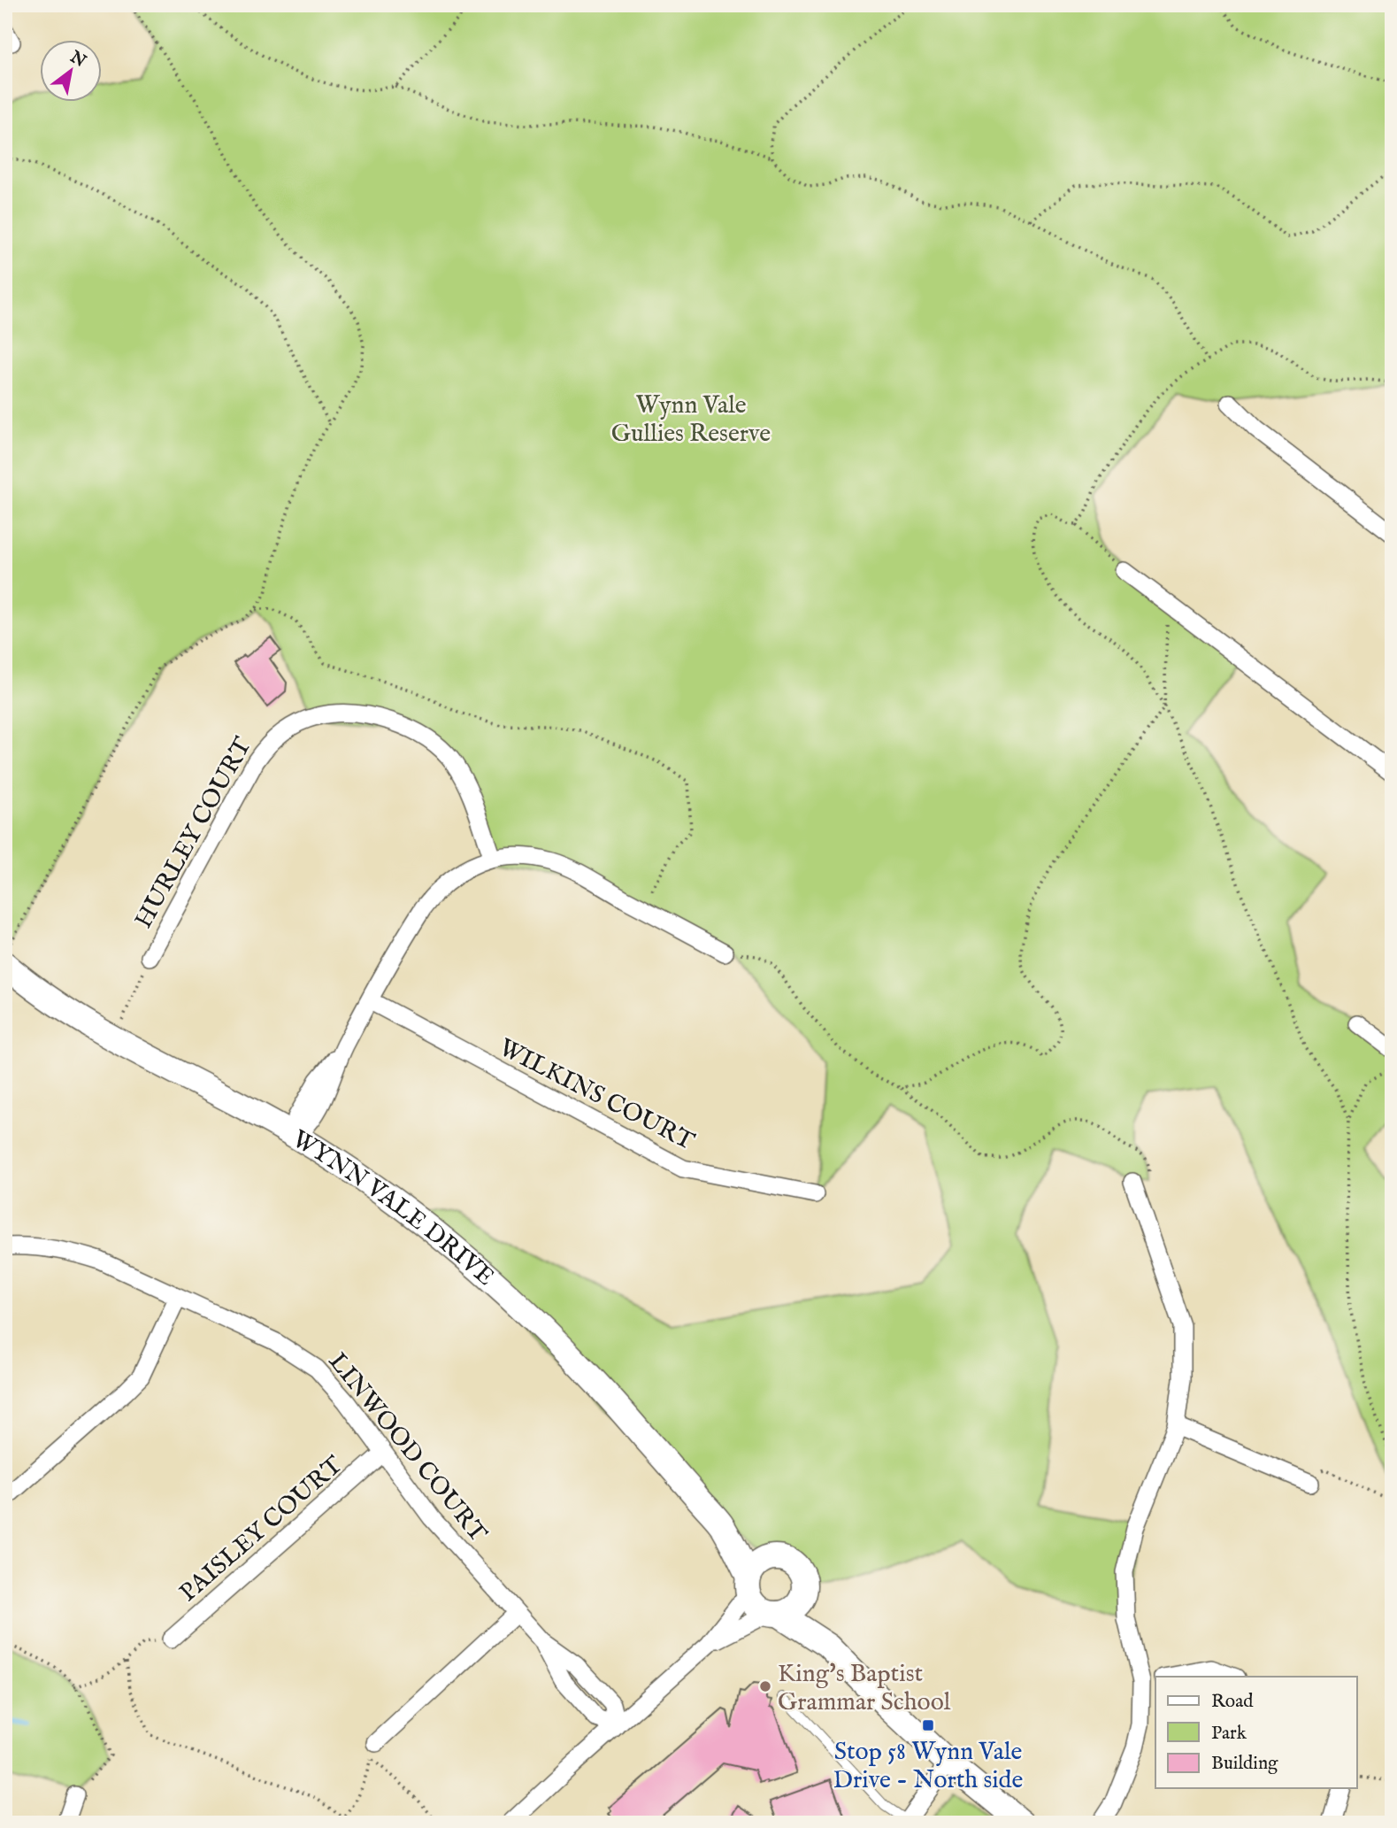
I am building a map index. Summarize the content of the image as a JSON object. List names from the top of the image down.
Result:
{
  "streets": {
    "main road": ["WYNN VALE DRIVE"],
    "street": [
      "HURLEY COURT",
      "WILKINS COURT",
      "LINWOOD COURT",
      "PAISLEY COURT"
    ]
  },
  "crossings": [
    ["LINWOOD COURT", "PAISLEY COURT"]
  ],
  "parks": ["Wynn Vale Gullies Reserve"],
  "places": {
    "other": ["King's Baptist Grammar School"],
    "transit": ["Stop 58 Wynn Vale Drive - North side"]
  },
  "legend": ["Road", "Park", "Building"],
  "north": "top right"
}
